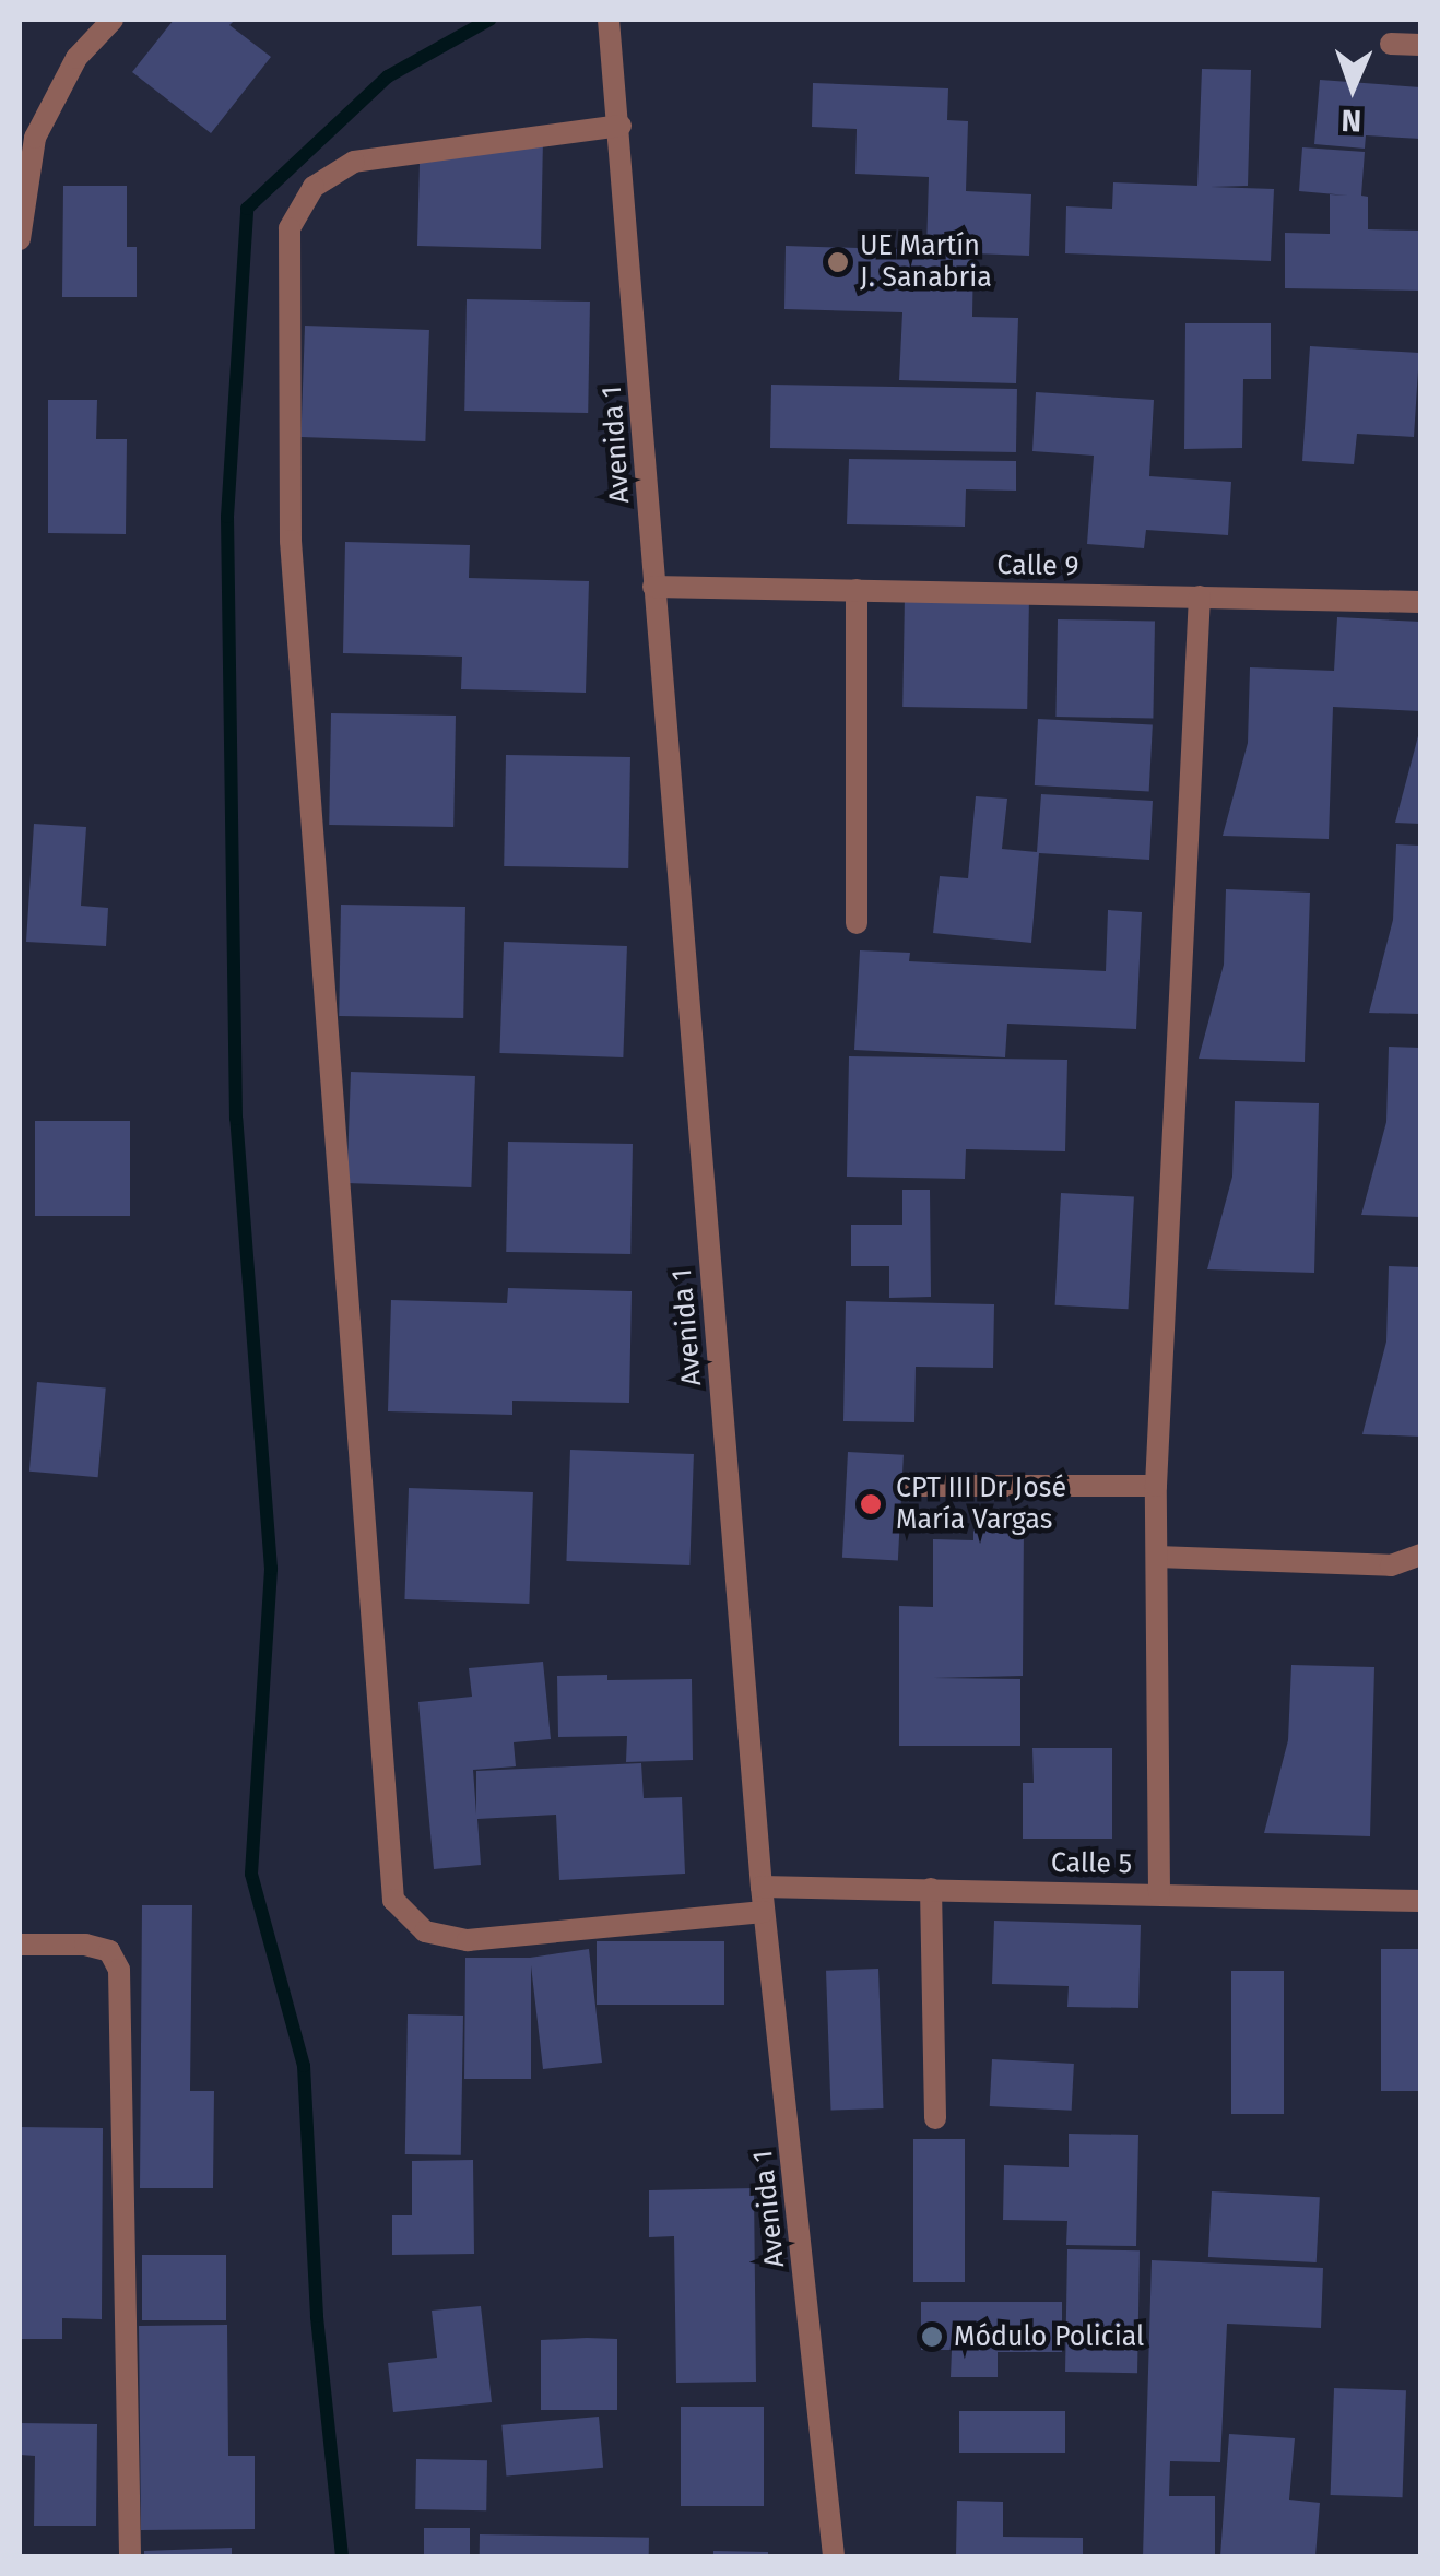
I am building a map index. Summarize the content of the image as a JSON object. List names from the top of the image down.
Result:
{
  "streets": {
    "street": ["Avenida 1", "Calle 9", "Calle 5"]
  },
  "crossings": [
    ["Avenida 1", "Calle 9"],
    ["Avenida 1", "Calle 5"]
  ],
  "places": ["UE Martín J. Sanabria", "CPT III Dr José María Vargas", "Módulo Policial"],
  "north": "bottom"
}
